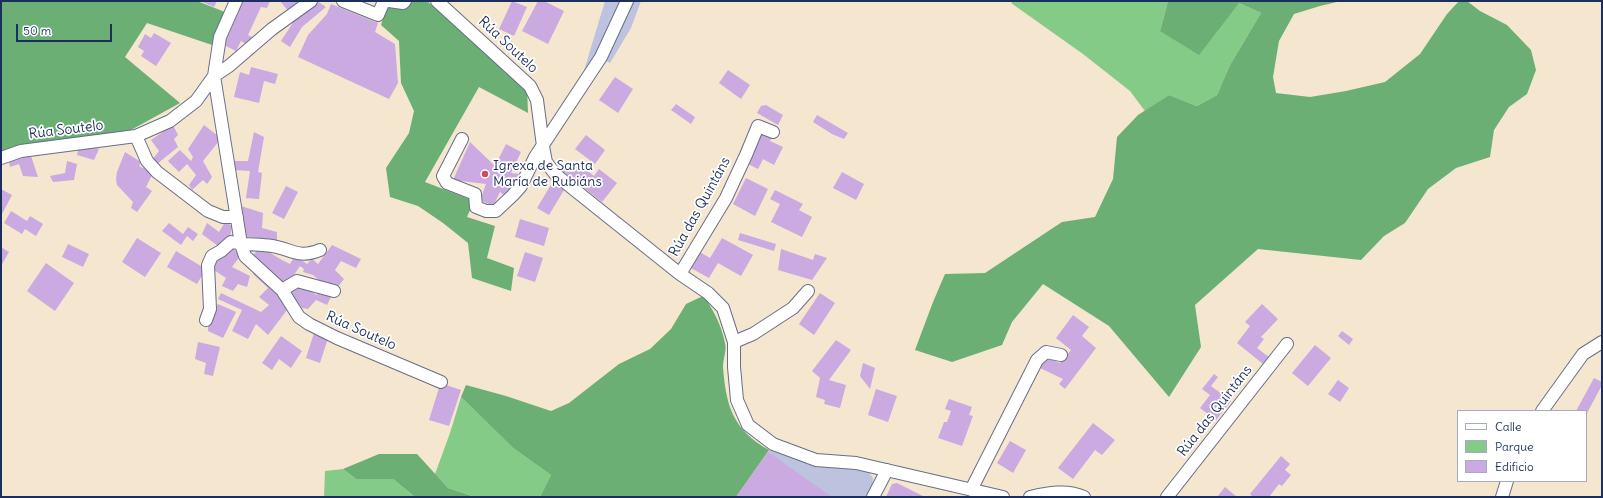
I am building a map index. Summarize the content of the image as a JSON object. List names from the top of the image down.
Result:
{
  "streets": {
    "street": ["Rúa Soutelo", "Rúa das Quintáns"]
  },
  "crossings": [
    ["Rúa Soutelo", "Rúa das Quintáns"]
  ],
  "places": ["Igrexa de Santa María de Rubiáns"],
  "legend": ["Calle", "Parque", "Edificio"],
  "scale_bar": "50 m"
}
